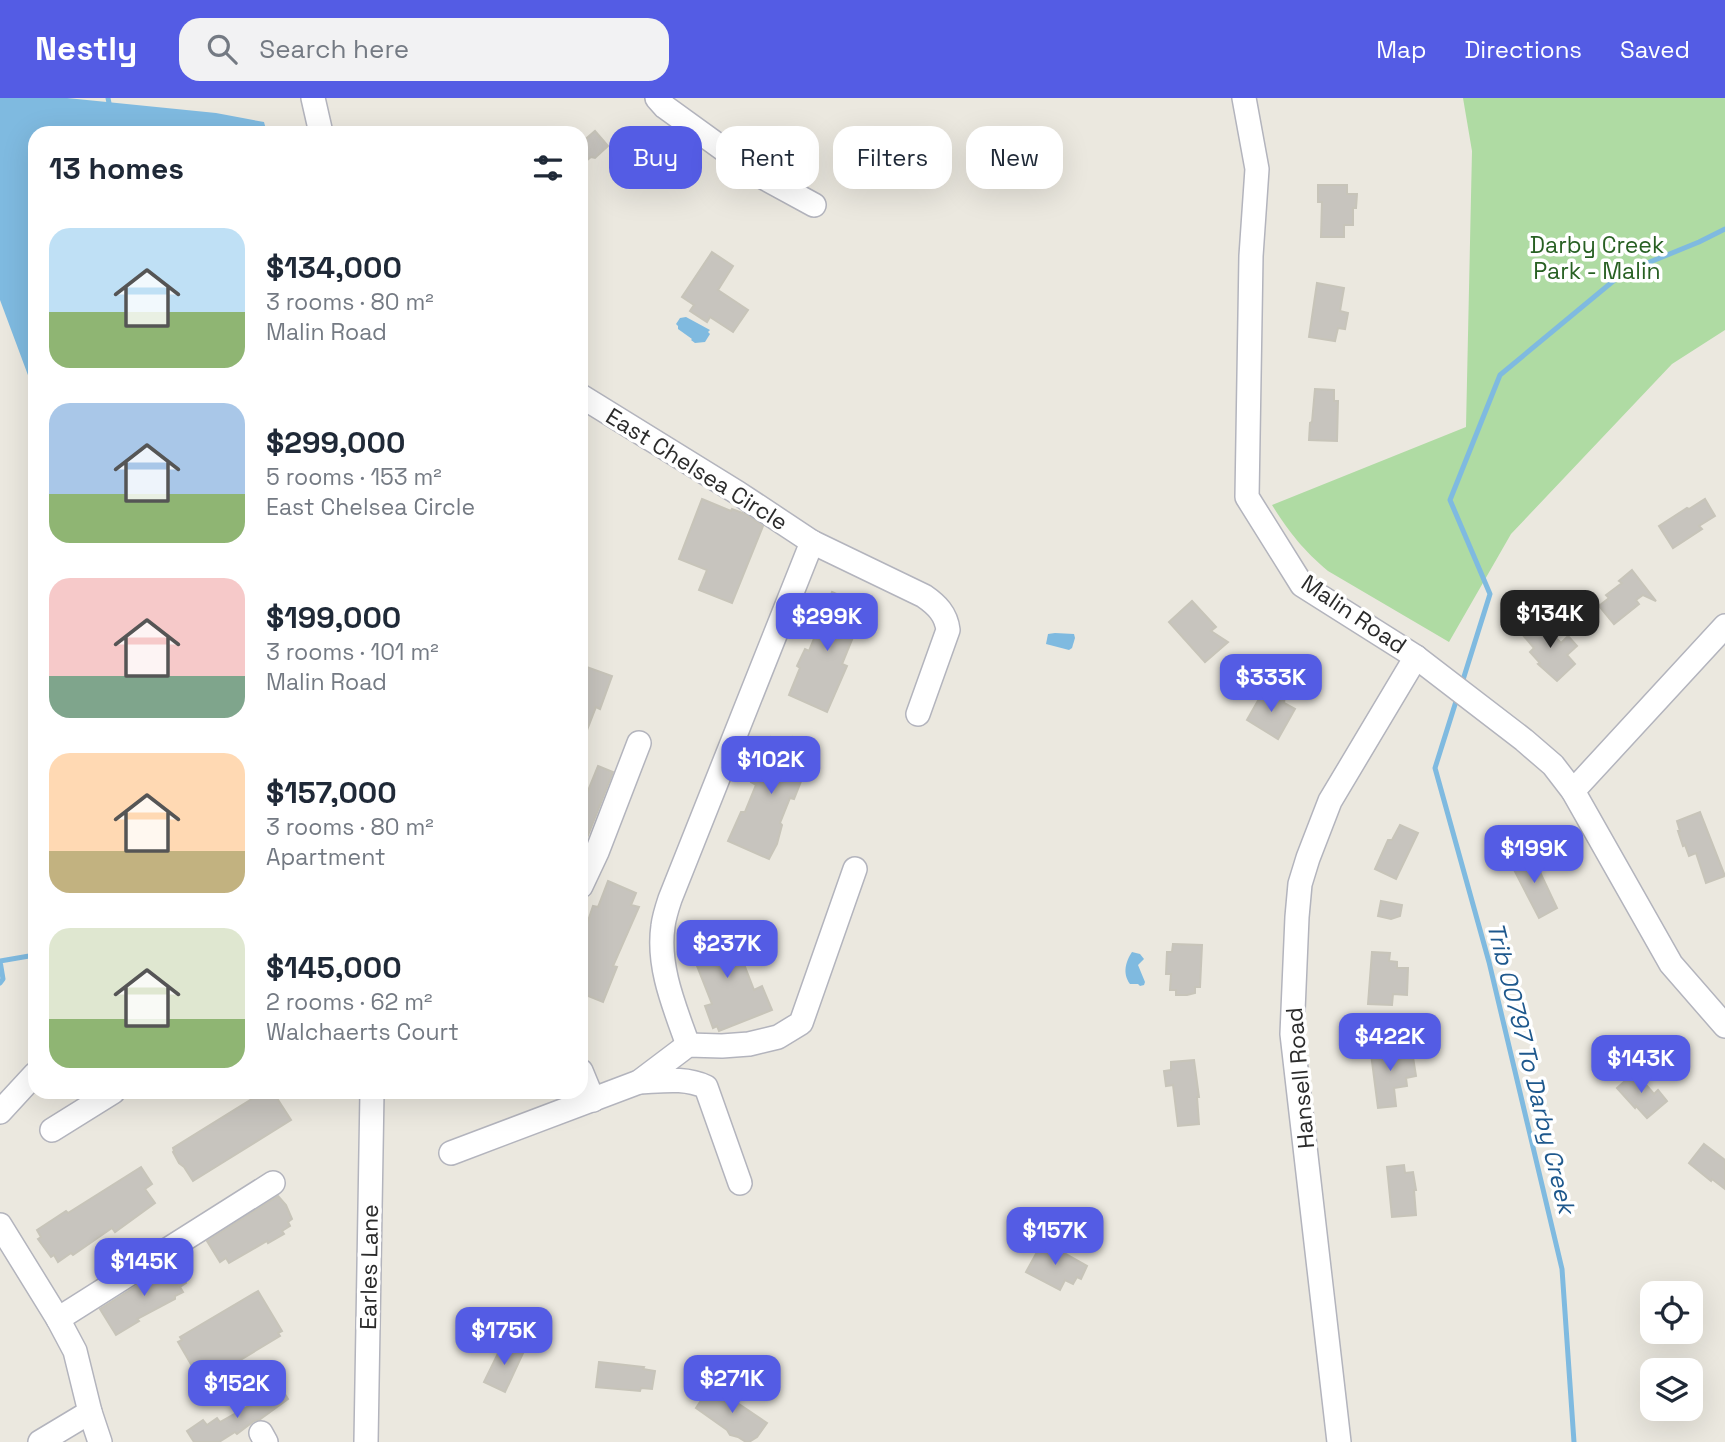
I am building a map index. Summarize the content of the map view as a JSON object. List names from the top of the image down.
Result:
{
  "streets": {
    "street": [
      "East Chelsea Circle",
      "Malin Road",
      "Hansell Road",
      "Earles Lane"
    ]
  },
  "crossings": [
    ["Malin Road", "Hansell Road"]
  ],
  "water": ["Trib 00797 To Darby Creek"],
  "parks": ["Darby Creek Park - Malin"],
  "page": {
    "header": "Nestly",
    "search": "Search here",
    "nav": ["Map", "Directions", "Saved"],
    "chip": [
      "Buy",
      "Rent",
      "Filters",
      "New"
    ],
    "heading": "13 homes",
    "list": [
      {
        "name": "$134,000",
        "note": "3 rooms · 80 m² · Malin Road"
      },
      {
        "name": "$299,000",
        "note": "5 rooms · 153 m² · East Chelsea Circle"
      },
      {
        "name": "$199,000",
        "note": "3 rooms · 101 m² · Malin Road"
      },
      {
        "name": "$157,000",
        "note": "3 rooms · 80 m² · Apartment"
      },
      {
        "name": "$145,000",
        "note": "2 rooms · 62 m² · Walchaerts Court"
      }
    ],
    "price": [
      "$134K",
      "$299K",
      "$333K",
      "$102K",
      "$199K",
      "$237K",
      "$422K",
      "$143K",
      "$157K",
      "$145K",
      "$175K",
      "$271K",
      "$152K"
    ]
  }
}
